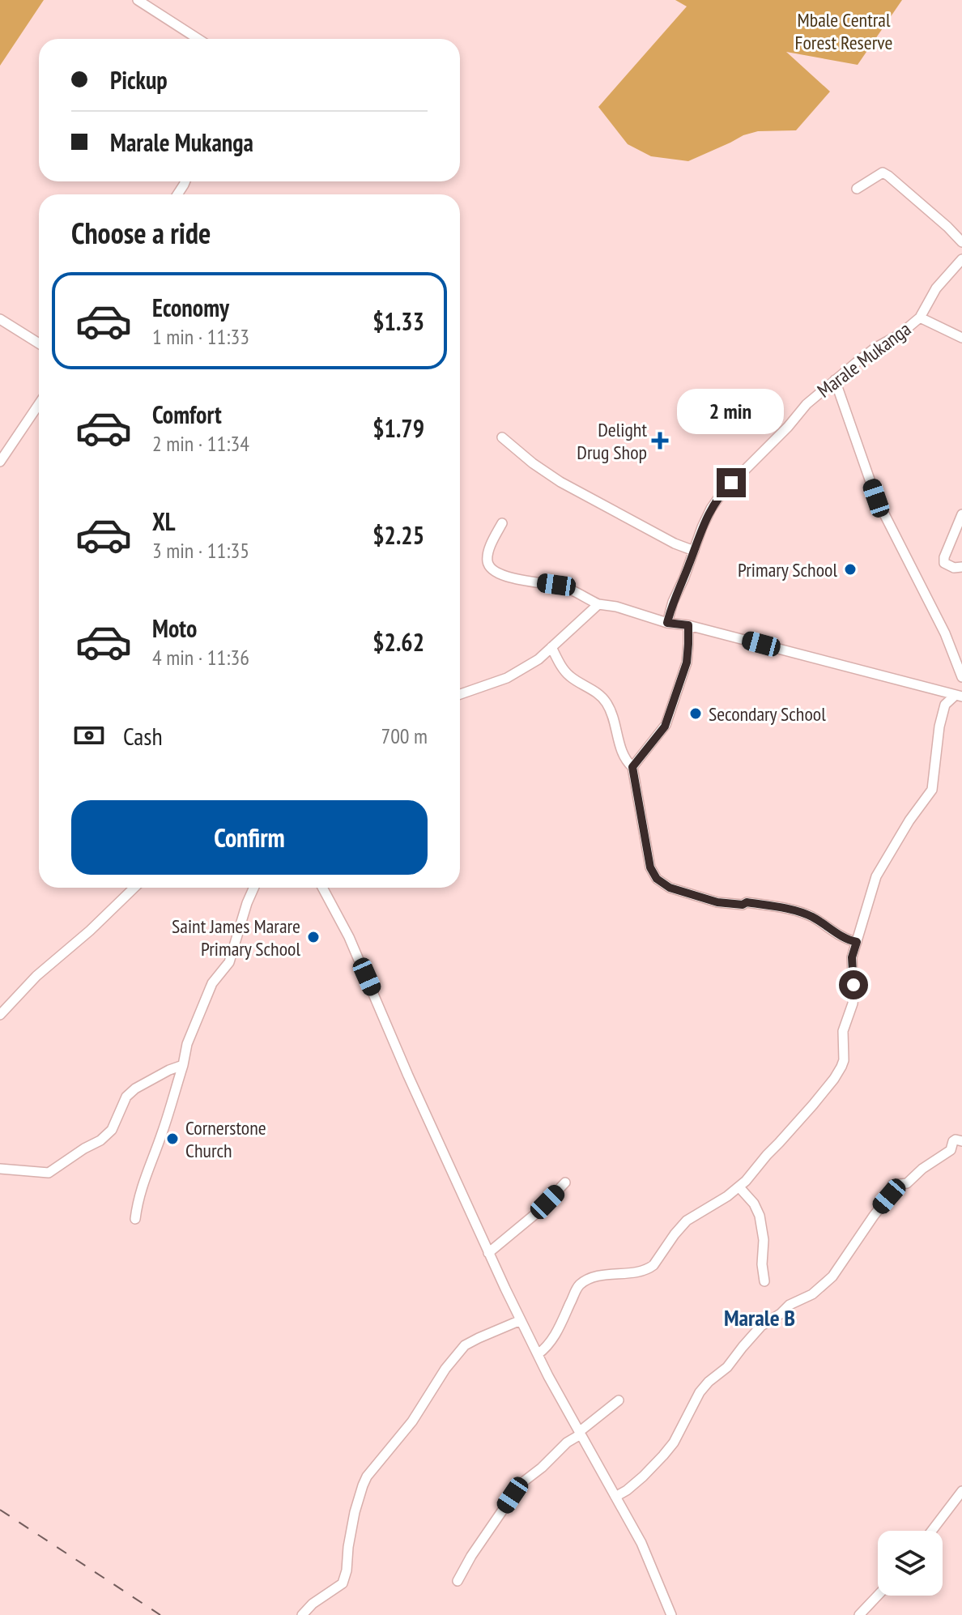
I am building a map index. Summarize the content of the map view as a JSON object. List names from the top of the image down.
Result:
{
  "streets": {
    "street": ["Marale Mukanga"]
  },
  "districts": ["Marale B"],
  "parks": ["Mbale Central Forest Reserve"],
  "places": {
    "health": ["Delight Drug Shop"],
    "other": [
      "Primary School",
      "Secondary School",
      "Saint James Marare Primary School",
      "Cornerstone Church"
    ]
  },
  "page": {
    "banner": ["Pickup", "Marale Mukanga"],
    "heading": "Choose a ride",
    "list": [
      {
        "name": "Economy",
        "note": "1 min · 11:33",
        "value": "$1.33"
      },
      {
        "name": "Comfort",
        "note": "2 min · 11:34",
        "value": "$1.79"
      },
      {
        "name": "XL",
        "note": "3 min · 11:35",
        "value": "$2.25"
      },
      {
        "name": "Moto",
        "note": "4 min · 11:36",
        "value": "$2.62"
      }
    ],
    "bubble": "2 min",
    "pay": ["Cash", "700 m"],
    "buttons": "Confirm"
  }
}
